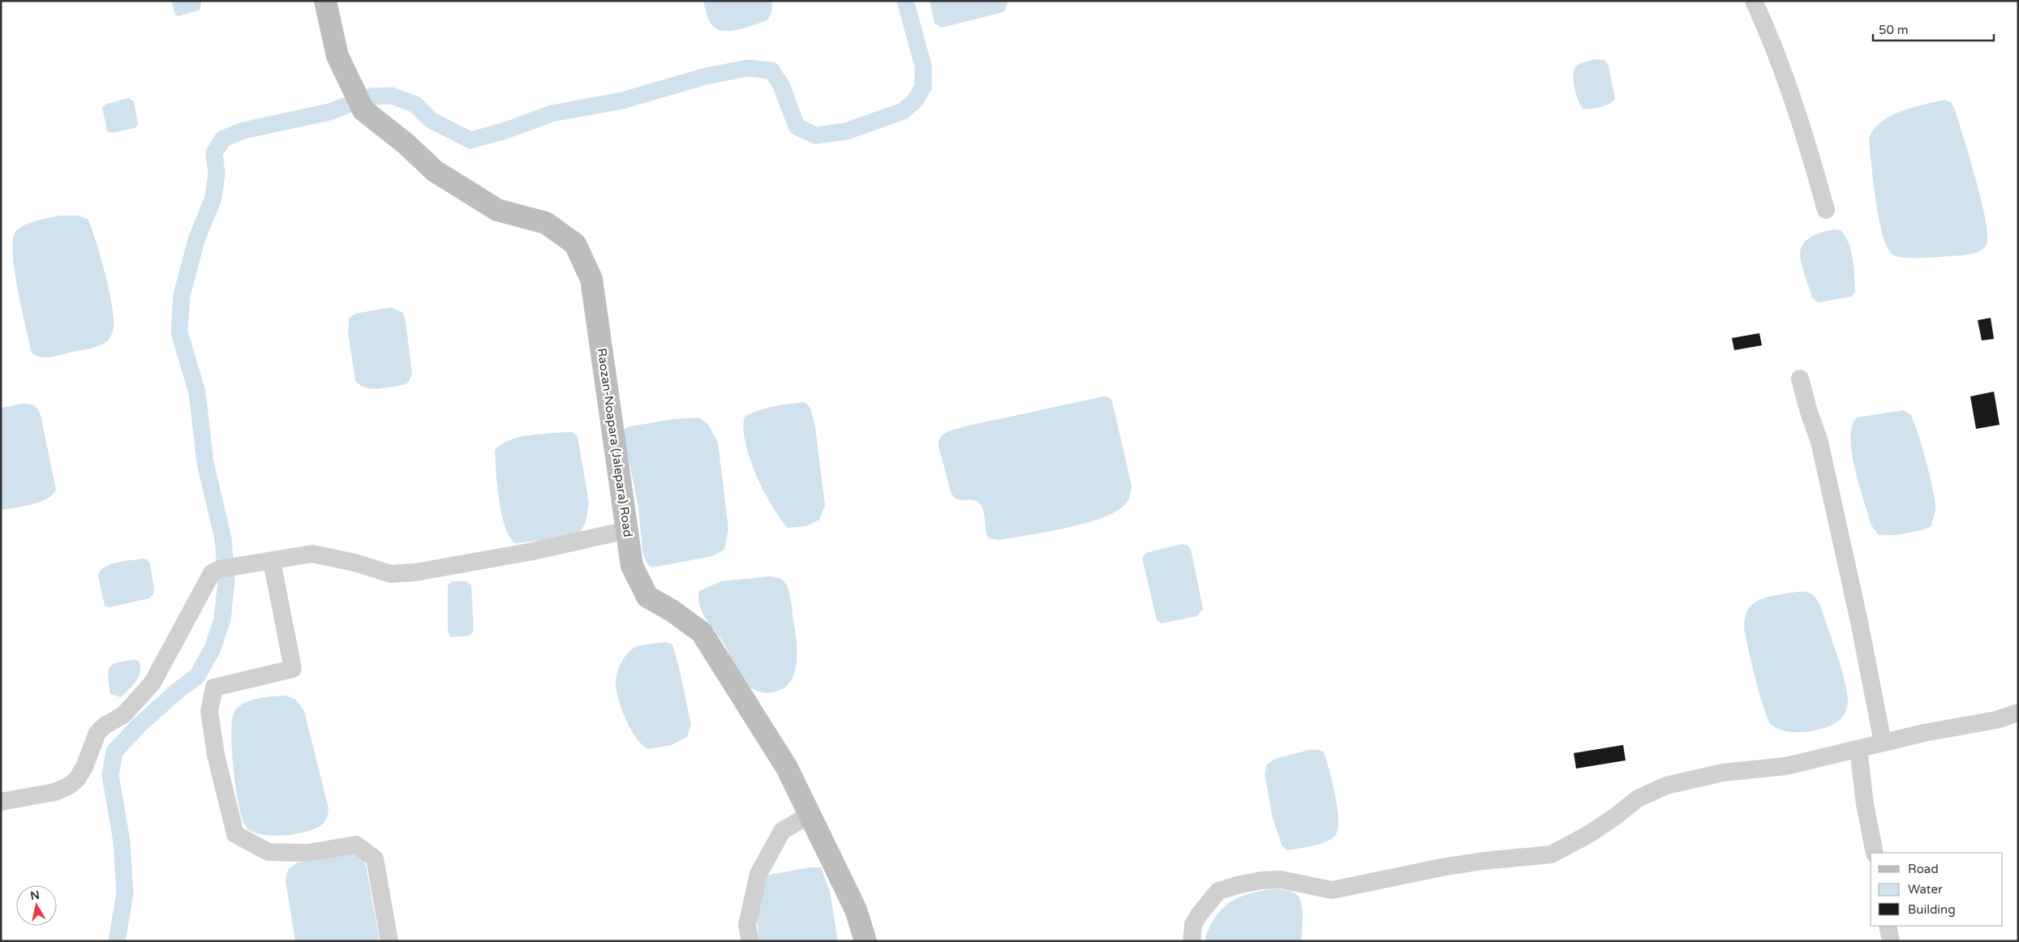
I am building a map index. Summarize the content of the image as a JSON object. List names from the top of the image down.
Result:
{
  "streets": {
    "main road": ["Raozan-Noapara (Jalepara) Road"]
  },
  "legend": ["Road", "Water", "Building"],
  "scale_bar": "50 m",
  "north": "top"
}
